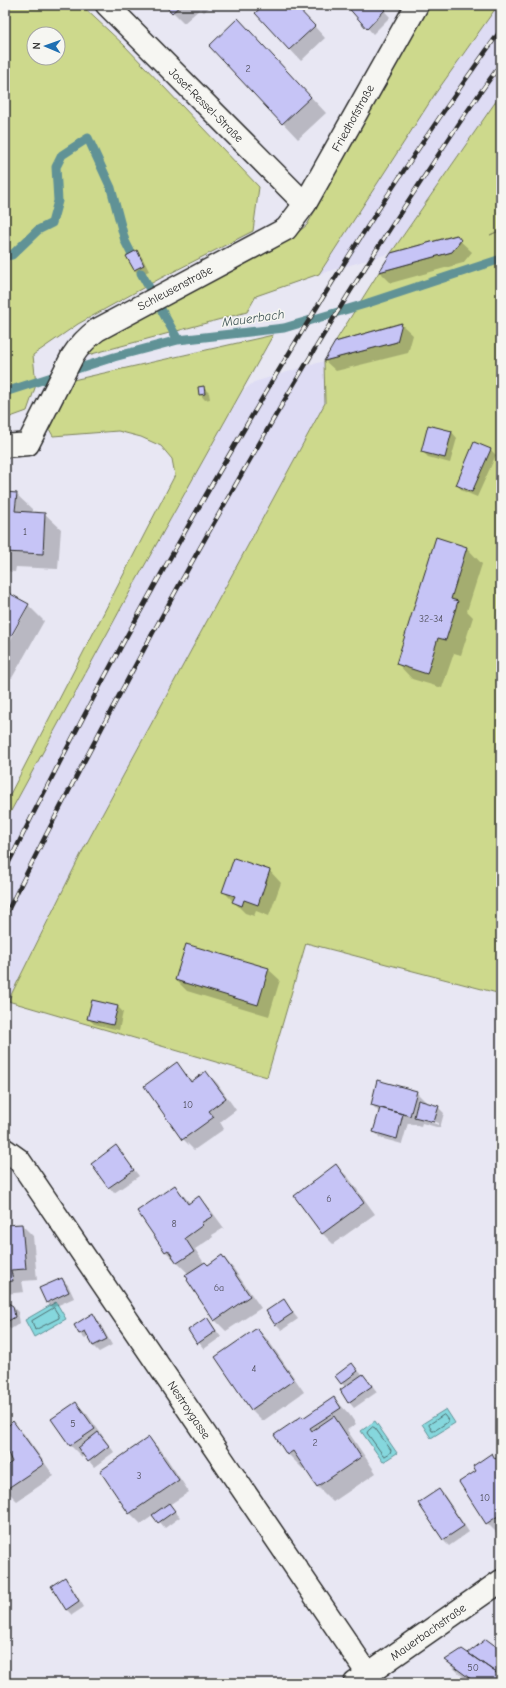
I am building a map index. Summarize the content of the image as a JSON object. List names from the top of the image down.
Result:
{
  "streets": {
    "street": [
      "Josef-Ressel-Straße",
      "Friedhofstraße",
      "Schleusenstraße",
      "Nestroygasse",
      "Mauerbachstraße"
    ]
  },
  "crossings": [
    ["Josef-Ressel-Straße", "Friedhofstraße"],
    ["Friedhofstraße", "Schleusenstraße"],
    ["Nestroygasse", "Mauerbachstraße"]
  ],
  "water": ["Mauerbach"],
  "house_numbers": [
    "2",
    "1",
    "32-34",
    "10",
    "6",
    "8",
    "6a",
    "4",
    "5",
    "2",
    "3",
    "10",
    "50"
  ],
  "north": "left"
}
